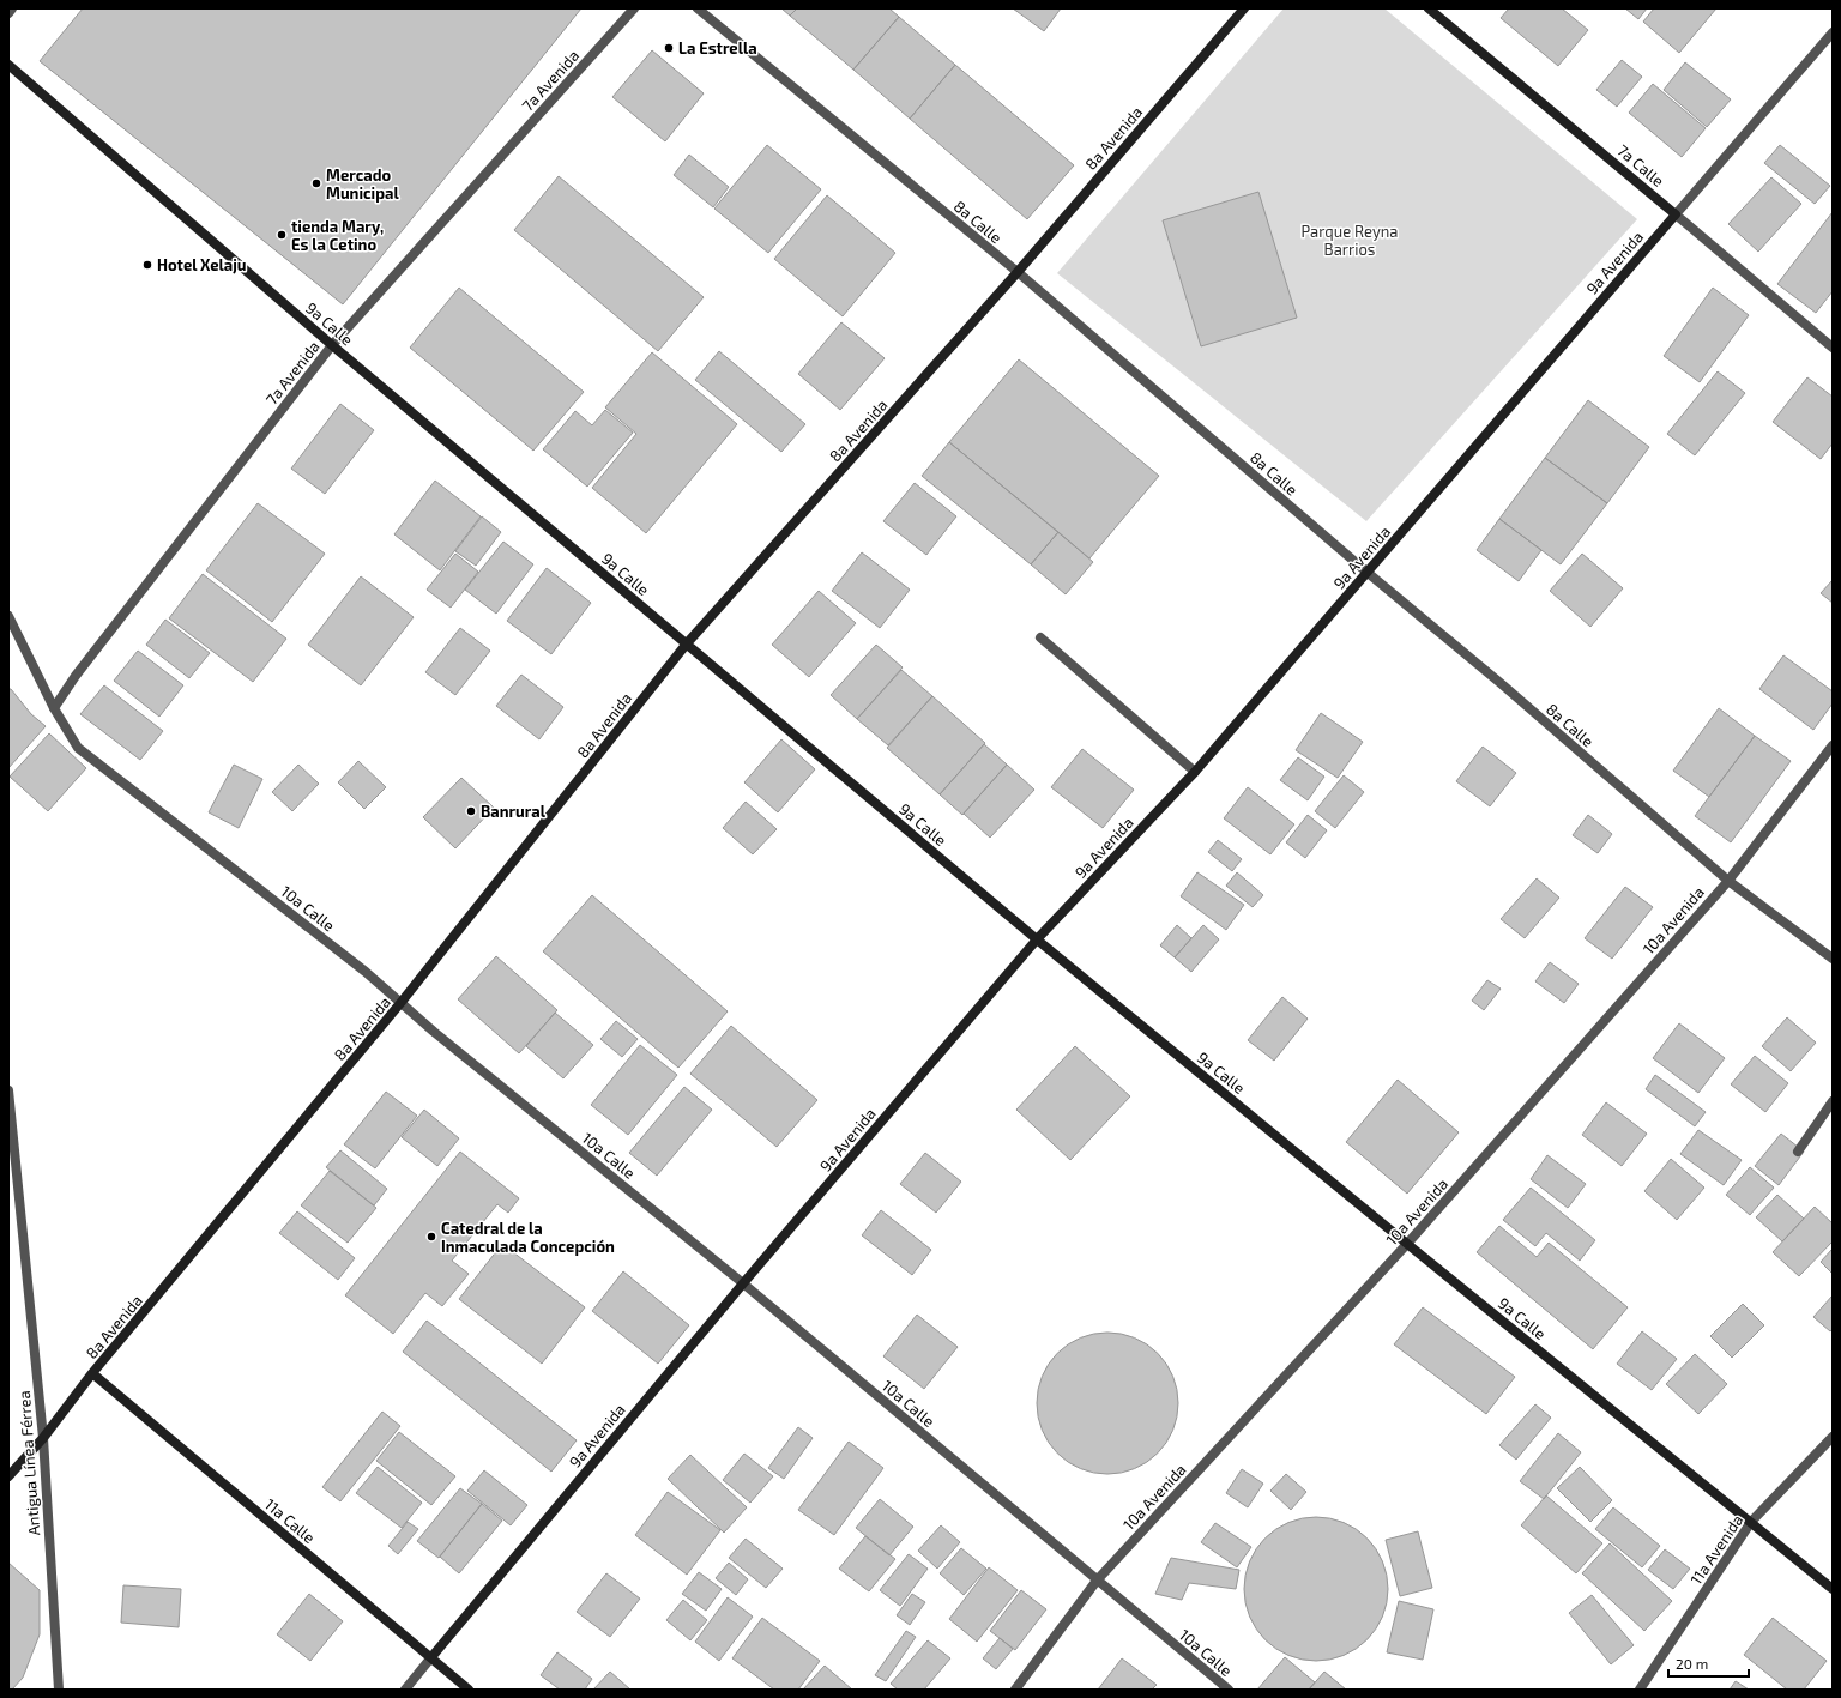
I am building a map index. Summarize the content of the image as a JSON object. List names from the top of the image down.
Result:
{
  "streets": {
    "street": [
      "7a Avenida",
      "8a Avenida",
      "7a Calle",
      "8a Calle",
      "9a Avenida",
      "9a Calle",
      "10a Calle",
      "10a Avenida",
      "Antigua Línea Férrea",
      "11a Calle",
      "11a Avenida"
    ]
  },
  "crossings": [
    ["7a Avenida", "9a Calle"],
    ["7a Avenida", "10a Calle"],
    ["8a Avenida", "8a Calle"],
    ["8a Avenida", "9a Calle"],
    ["8a Avenida", "10a Calle"],
    ["8a Avenida", "Antigua Línea Férrea"],
    ["8a Avenida", "11a Calle"],
    ["7a Calle", "9a Avenida"],
    ["8a Calle", "9a Avenida"],
    ["8a Calle", "10a Avenida"],
    ["9a Avenida", "9a Calle"],
    ["9a Avenida", "10a Calle"],
    ["9a Avenida", "11a Calle"],
    ["9a Calle", "10a Avenida"],
    ["9a Calle", "11a Avenida"],
    ["10a Calle", "10a Avenida"]
  ],
  "parks": ["Parque Reyna Barrios"],
  "places": [
    "La Estrella",
    "Mercado Municipal",
    "tienda Mary, Es la Cetino",
    "Hotel Xelaju",
    "Banrural",
    "Catedral de la Inmaculada Concepción"
  ],
  "scale_bar": "20 m"
}
